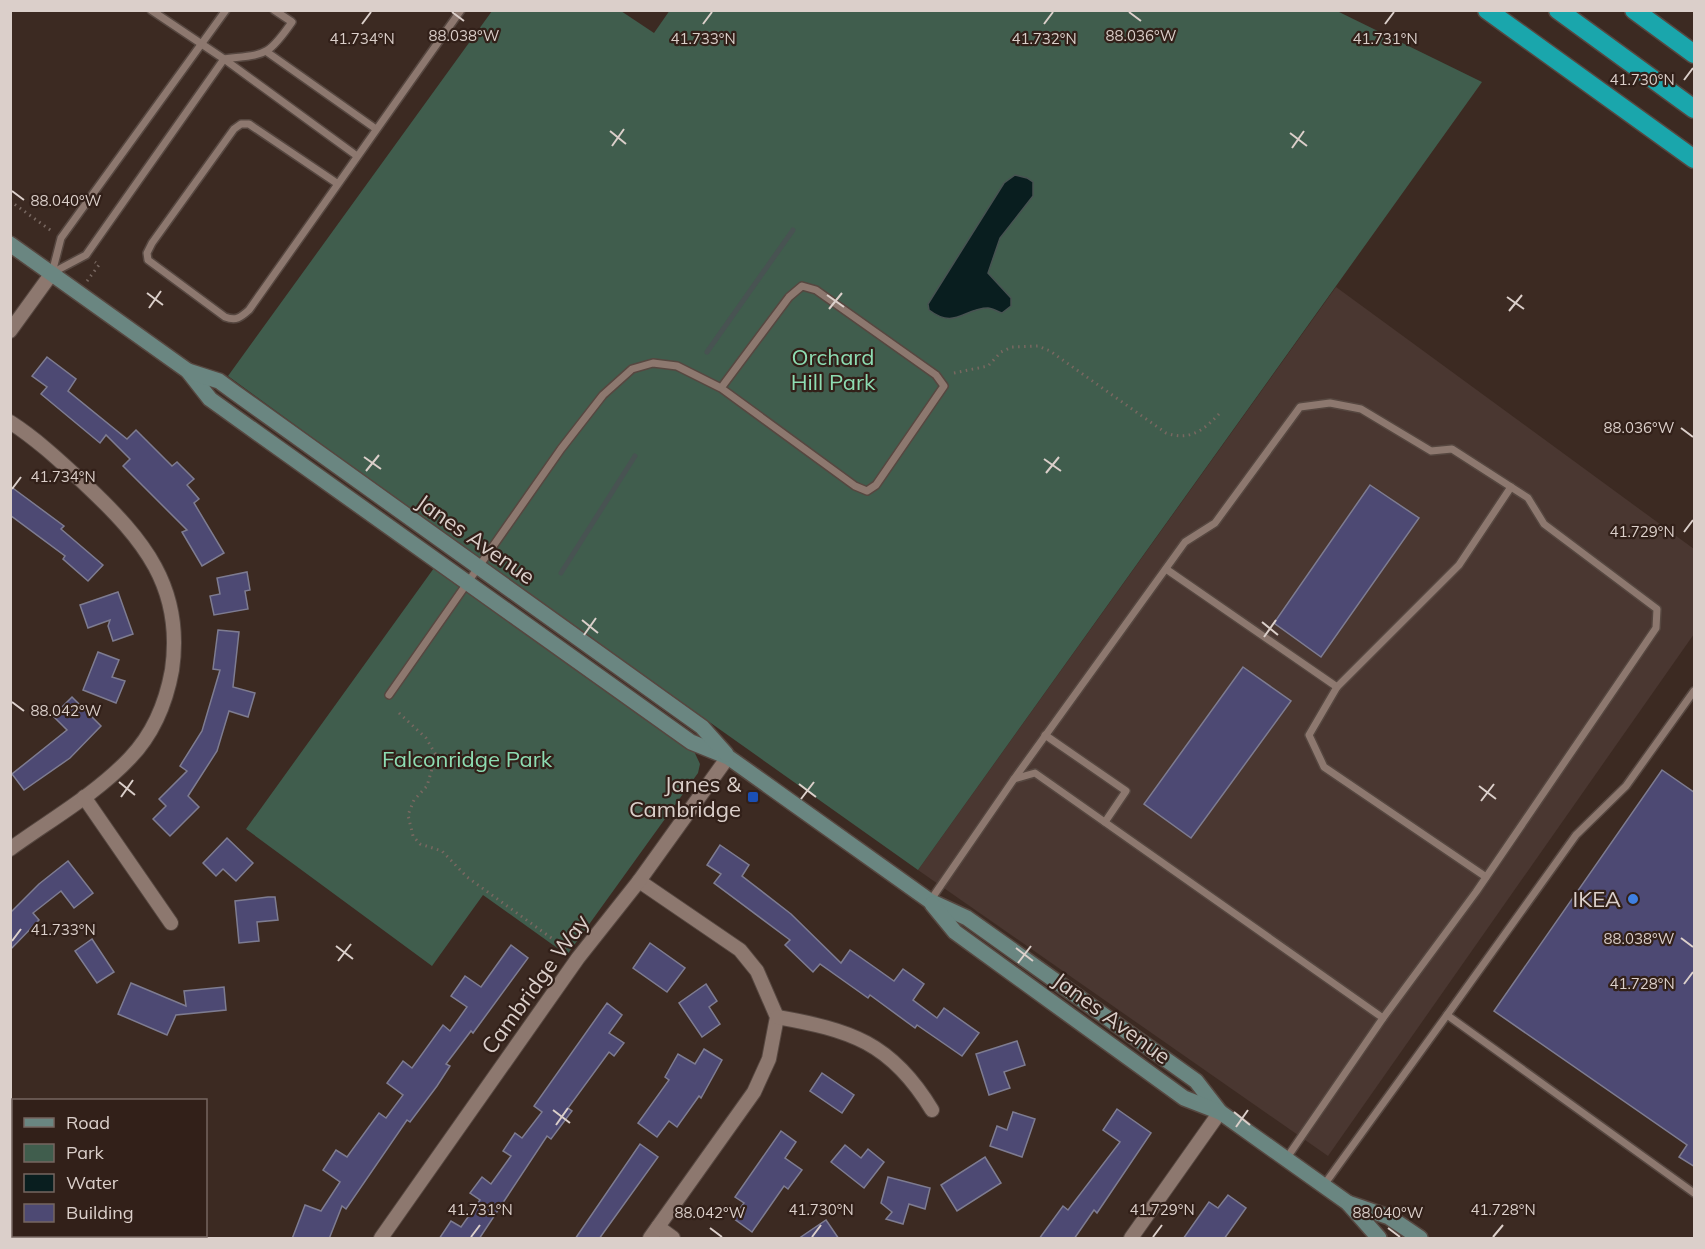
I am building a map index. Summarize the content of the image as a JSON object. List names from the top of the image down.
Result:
{
  "streets": {
    "street": ["Janes Avenue", "Cambridge Way"]
  },
  "crossings": [
    ["Janes Avenue", "Cambridge Way"]
  ],
  "parks": ["Orchard Hill Park", "Falconridge Park"],
  "places": {
    "transit": ["Janes & Cambridge"],
    "other": ["IKEA"]
  },
  "legend": [
    "Road",
    "Park",
    "Water",
    "Building"
  ],
  "coordinates": [
    "88.038°W",
    "88.036°W",
    "41.734°N",
    "41.733°N",
    "41.732°N",
    "41.731°N",
    "41.730°N",
    "88.040°W",
    "41.729°N",
    "88.042°W",
    "41.728°N"
  ]
}
